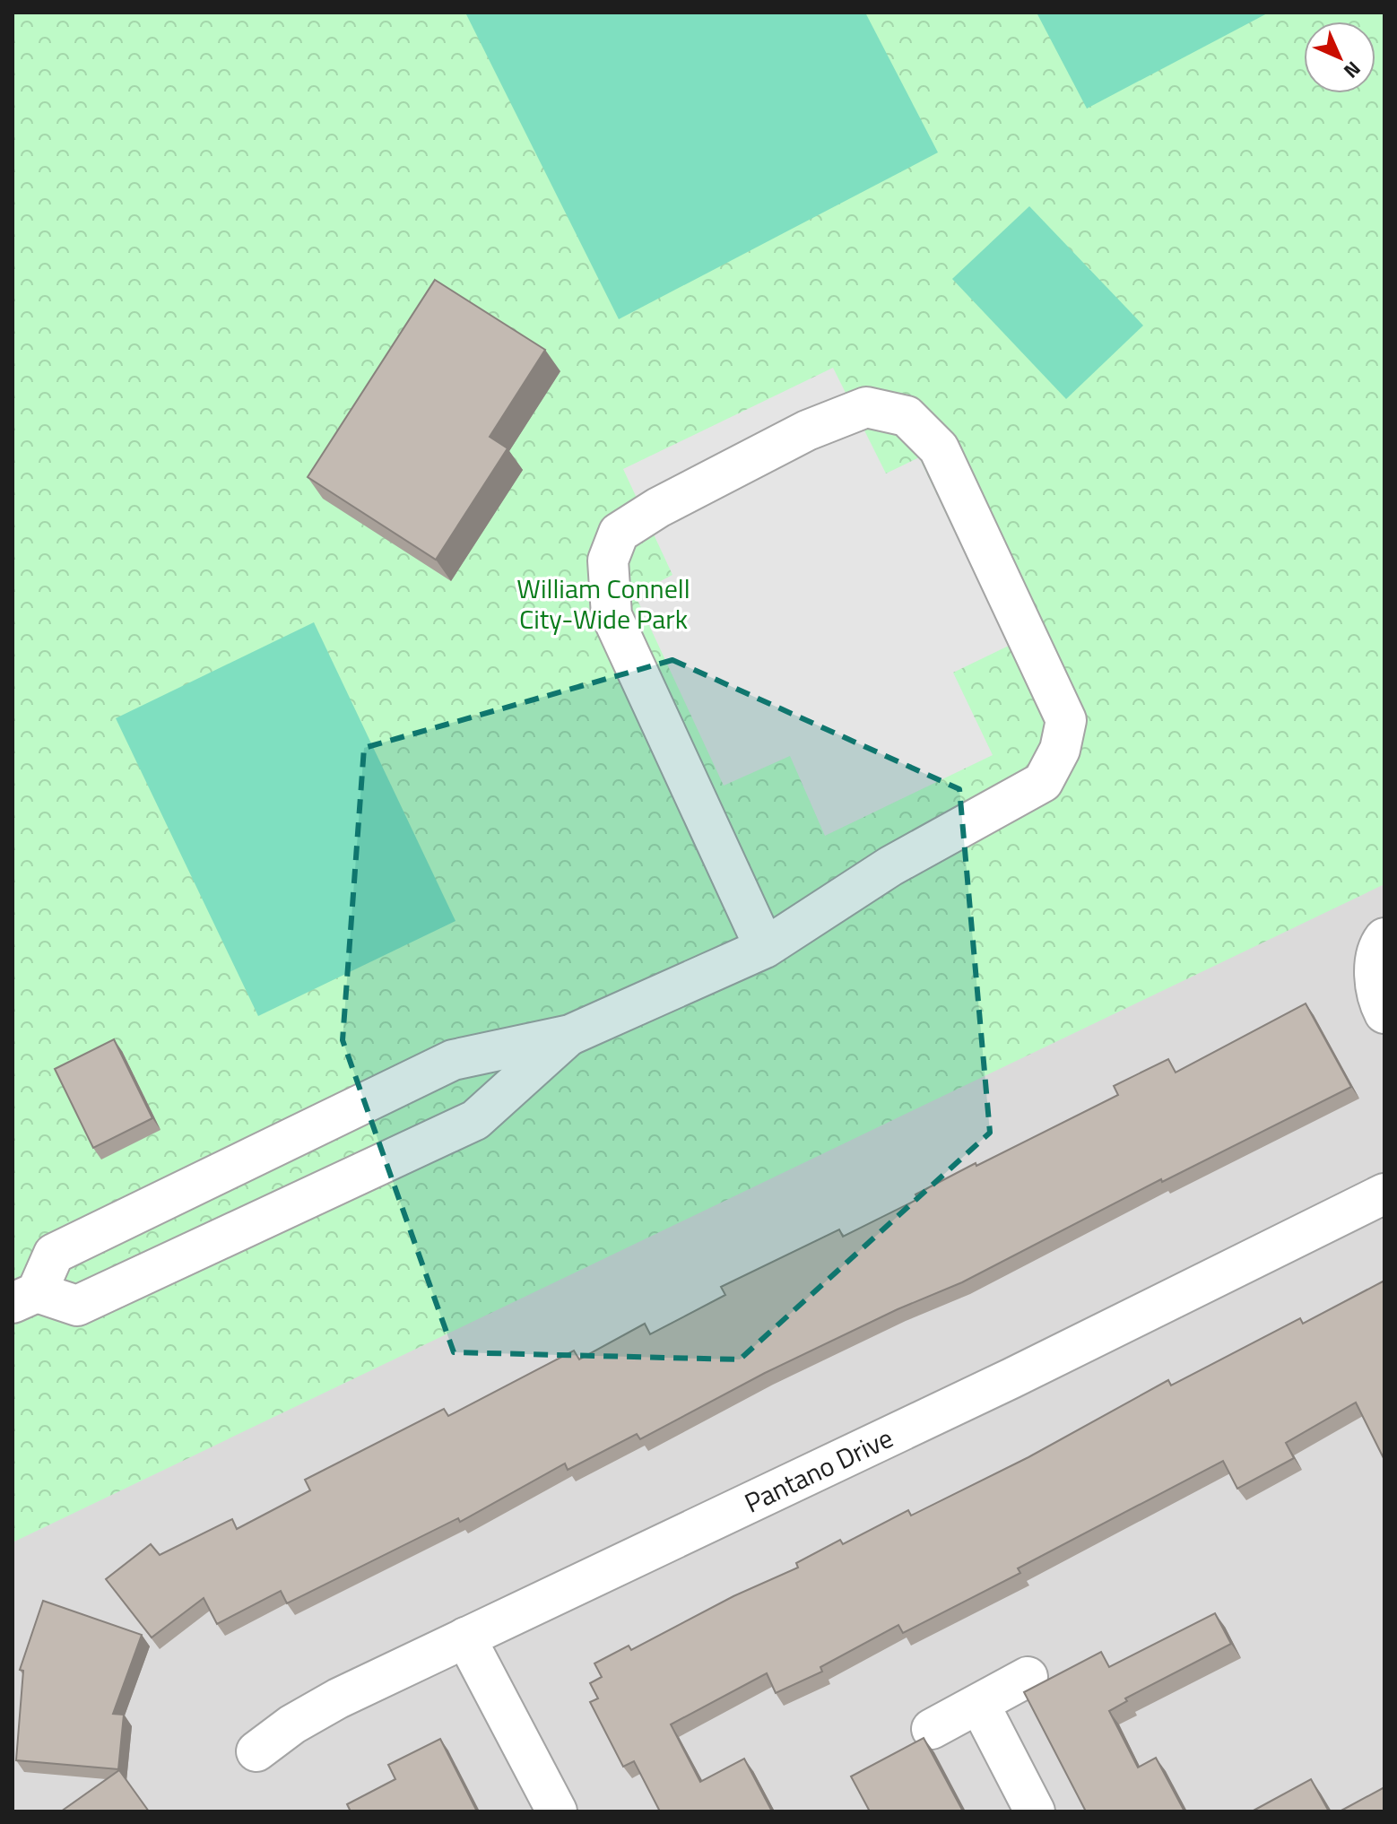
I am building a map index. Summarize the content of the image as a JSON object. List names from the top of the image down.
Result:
{
  "streets": {
    "street": ["Pantano Drive"]
  },
  "parks": ["William Connell City-Wide Park"],
  "north": "bottom right"
}
